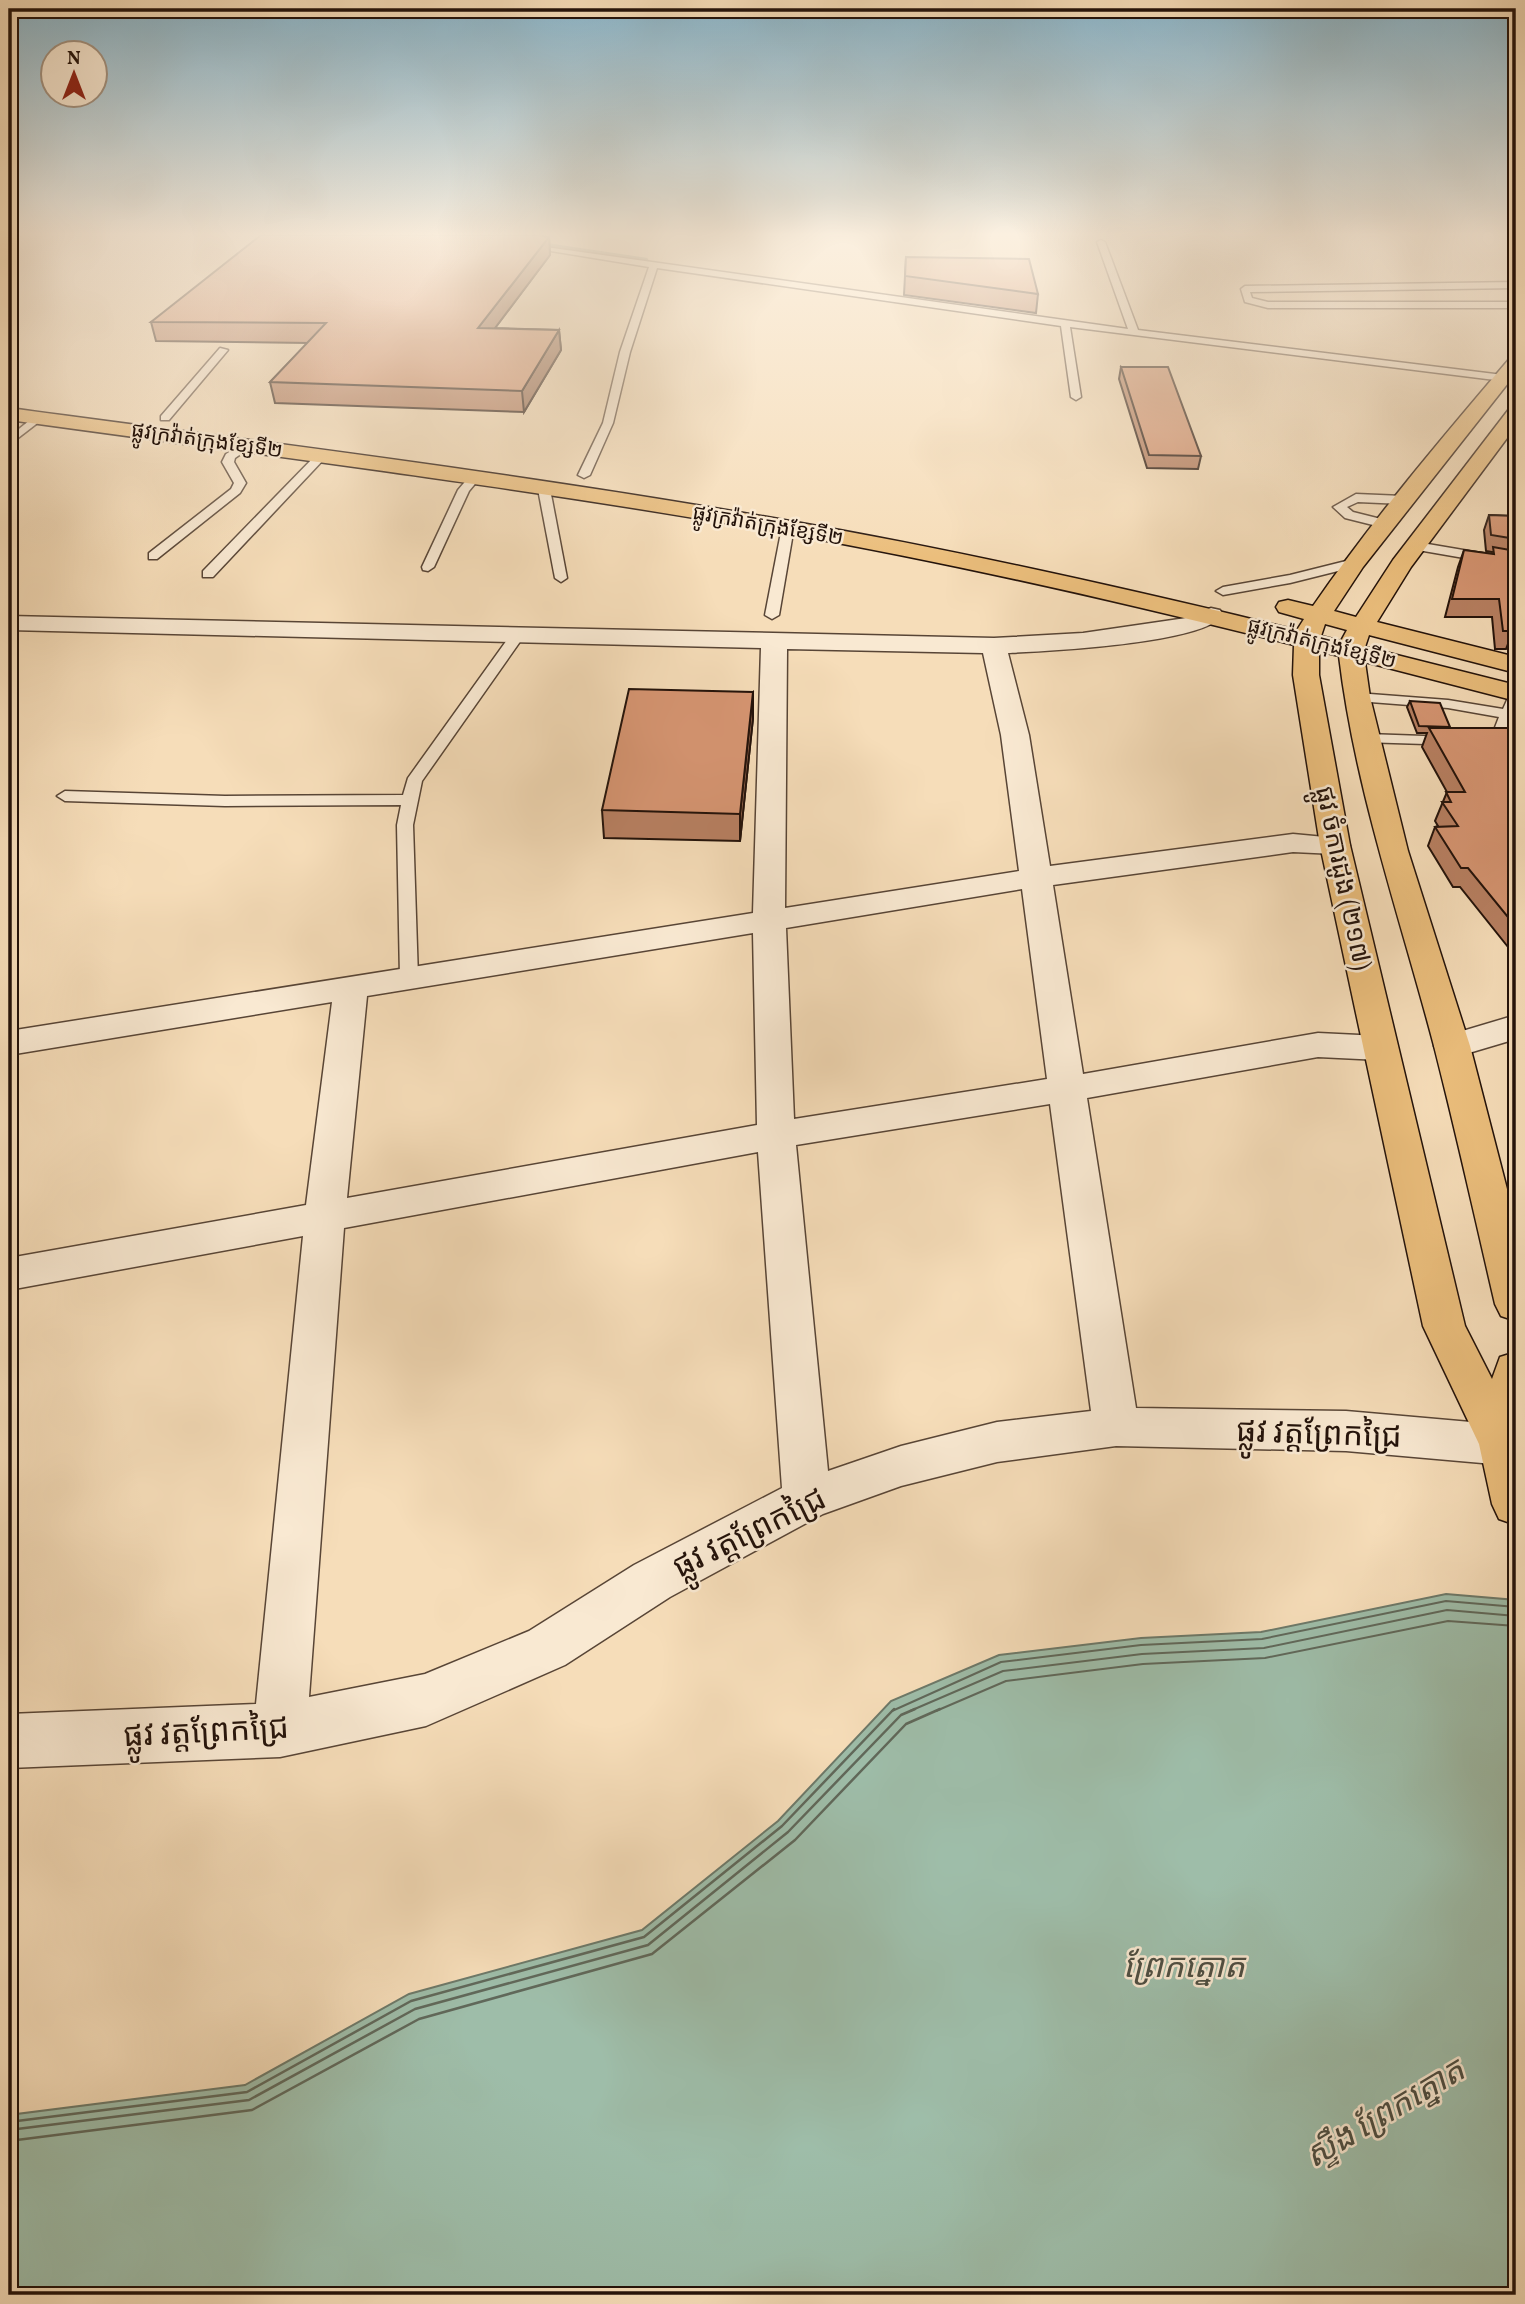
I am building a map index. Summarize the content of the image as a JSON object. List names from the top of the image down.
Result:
{
  "streets": {
    "main road": ["ផ្លូវក្រវ៉ាត់ក្រុងខ្សែទី២", "ផ្លូវ ចំការដូង (២១៧)"],
    "street": ["ផ្លូវ វត្តព្រែកជ្រៃ"]
  },
  "crossings": [
    ["ផ្លូវក្រវ៉ាត់ក្រុងខ្សែទី២", "ផ្លូវ ចំការដូង (២១៧)"],
    ["ផ្លូវ ចំការដូង (២១៧)", "ផ្លូវ វត្តព្រែកជ្រៃ"]
  ],
  "water": ["ព្រែកត្នោត", "ស្ទឹង ព្រែកត្នោត"],
  "north": "top"
}
